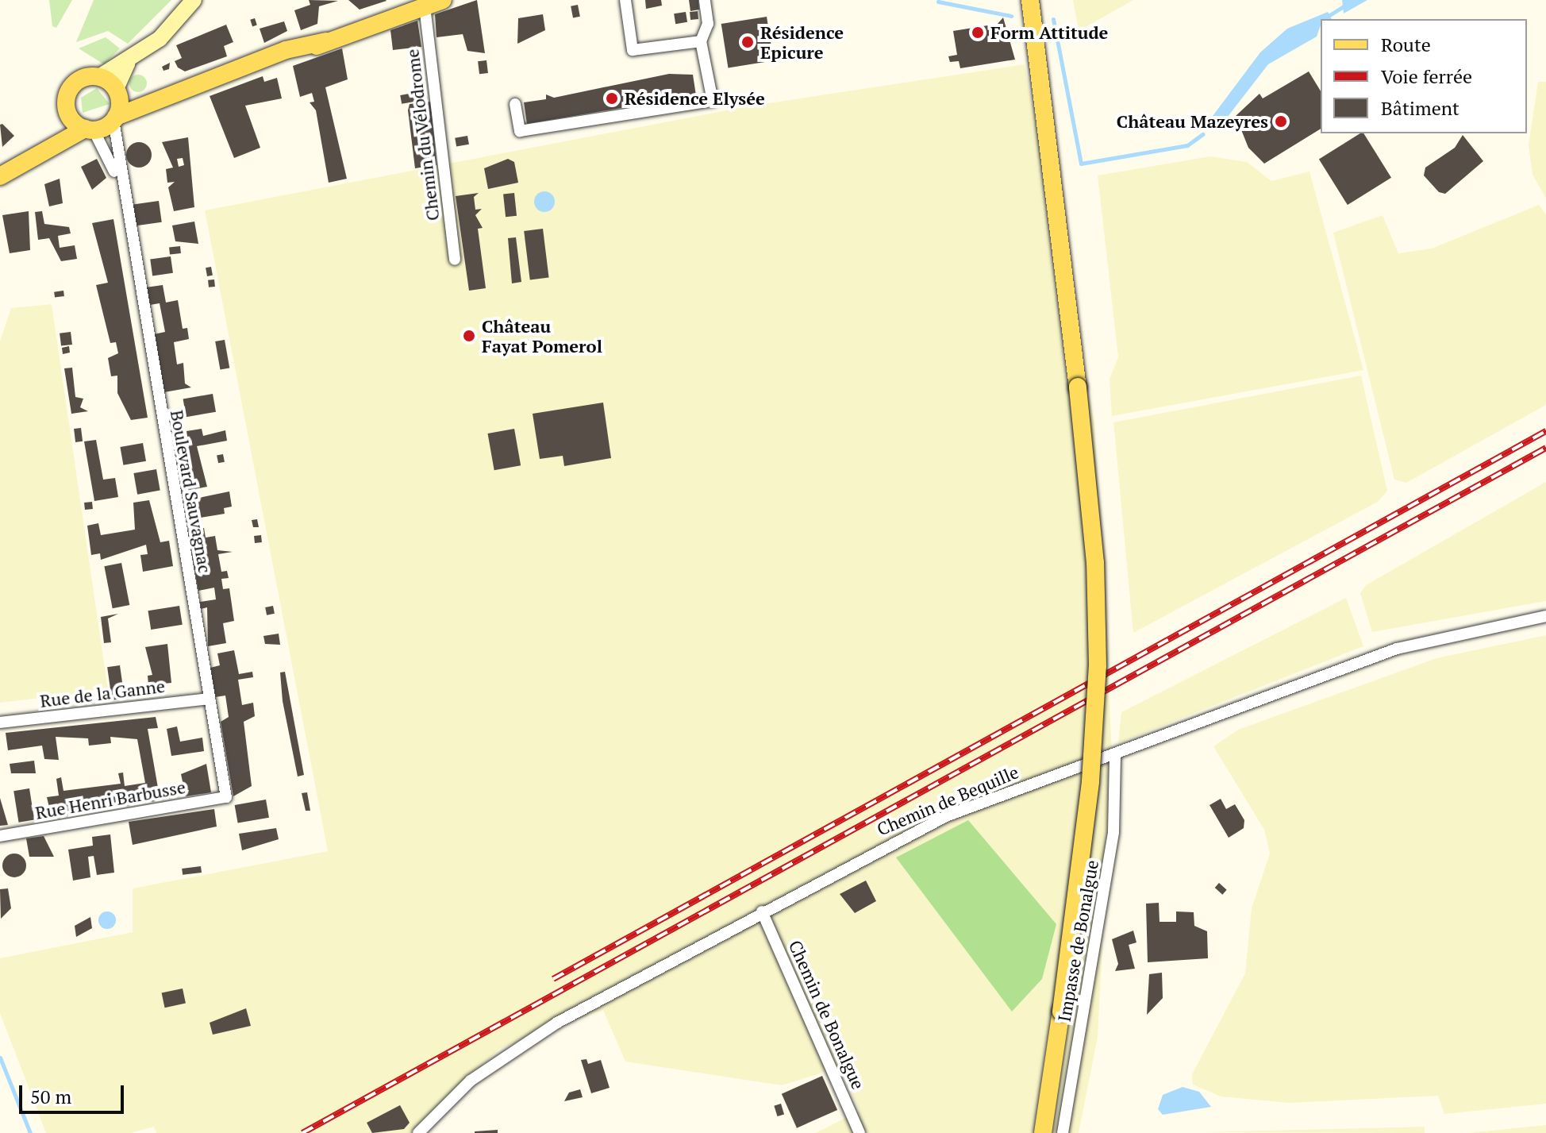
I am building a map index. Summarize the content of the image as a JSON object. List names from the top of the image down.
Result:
{
  "streets": {
    "street": [
      "Chemin du Vélodrome",
      "Boulevard Sauvagnac",
      "Rue de la Ganne",
      "Rue Henri Barbusse",
      "Chemin de Bequille",
      "Impasse de Bonalgue",
      "Chemin de Bonalgue"
    ]
  },
  "crossings": [
    ["Boulevard Sauvagnac", "Rue de la Ganne"],
    ["Boulevard Sauvagnac", "Rue Henri Barbusse"],
    ["Chemin de Bequille", "Impasse de Bonalgue"],
    ["Chemin de Bequille", "Chemin de Bonalgue"]
  ],
  "places": [
    "Form Attitude",
    "Résidence Epicure",
    "Résidence Elysée",
    "Château Mazeyres",
    "Château Fayat Pomerol"
  ],
  "legend": ["Route", "Voie ferrée", "Bâtiment"],
  "scale_bar": "50 m"
}
